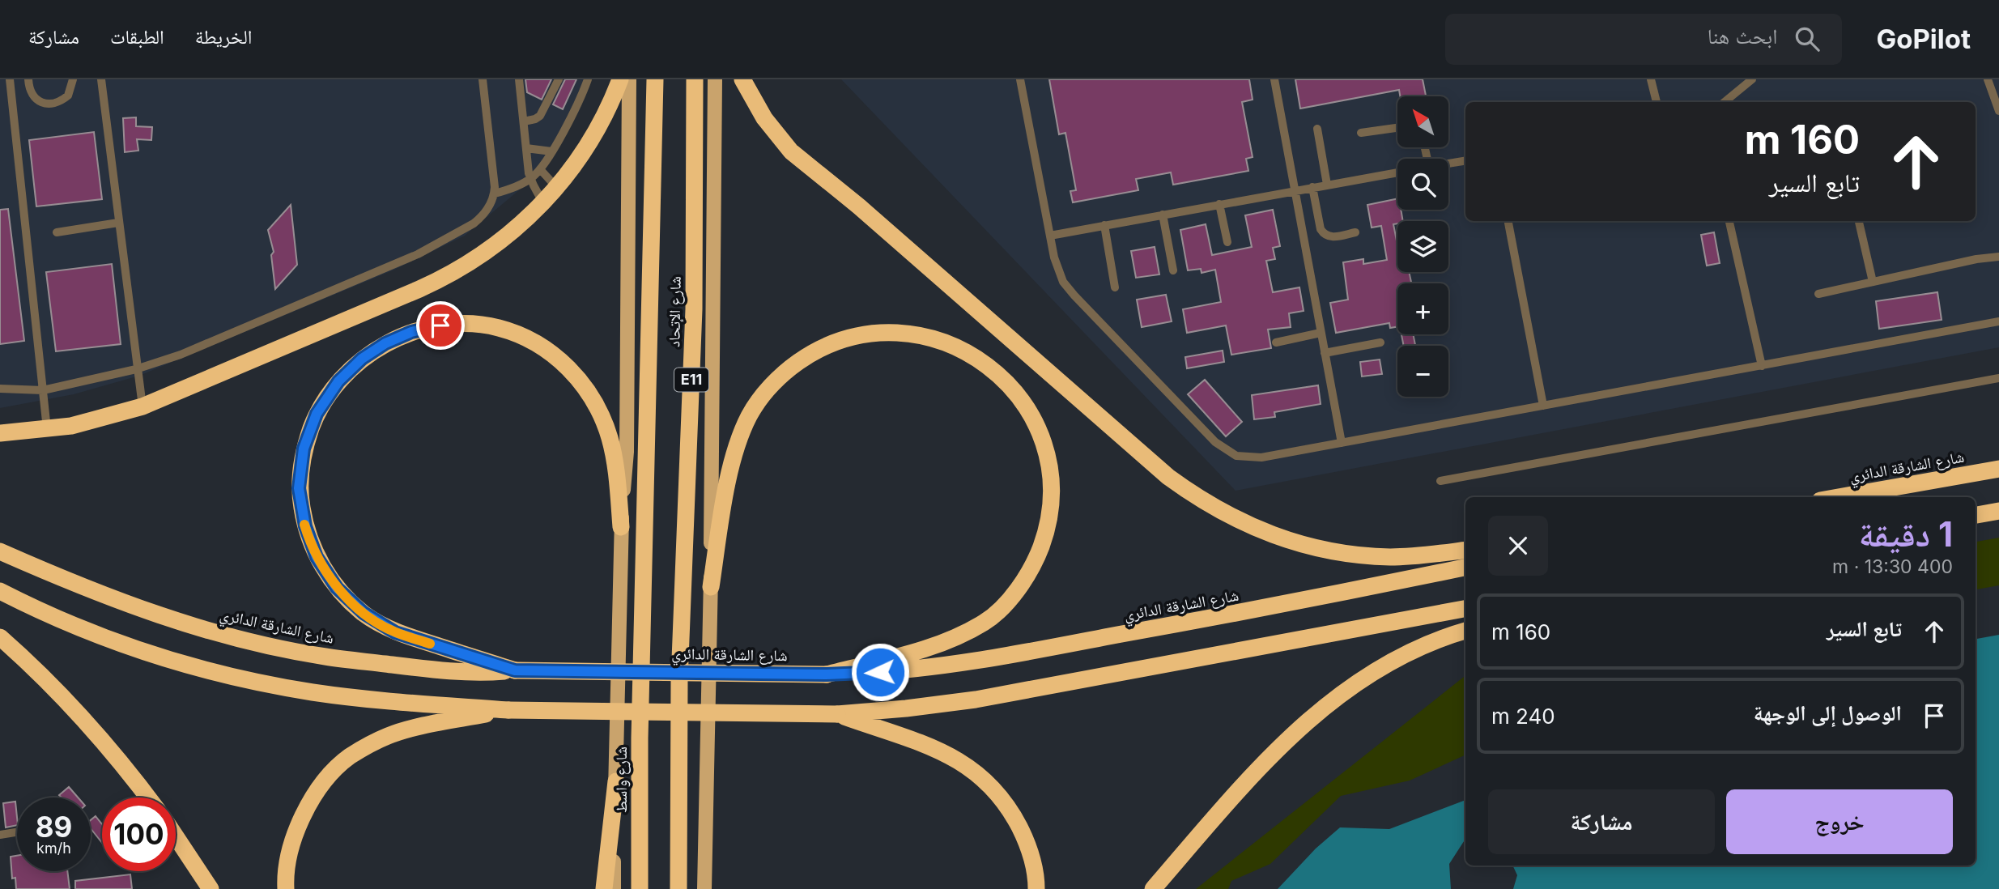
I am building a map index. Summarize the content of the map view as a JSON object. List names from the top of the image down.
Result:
{
  "streets": {
    "highway": [
      "شارع الإتحاد",
      "E11",
      "شارع الشارقة الدائري",
      "شارع واسط"
    ]
  },
  "crossings": [
    ["شارع الإتحاد", "شارع واسط"]
  ],
  "north": "top left",
  "page": {
    "header": "GoPilot",
    "search": "ابحث هنا",
    "nav": ["الخريطة", "الطبقات", "مشاركة"],
    "map_buttons": ["+", "−"],
    "turn": ["160 m", "تابع السير"],
    "heading": ["1 دقيقة", "400 m · 13:30"],
    "list": [
      {
        "name": "تابع السير",
        "value": "160 m"
      },
      {
        "name": "الوصول إلى الوجهة",
        "value": "240 m"
      }
    ],
    "buttons": ["خروج", "مشاركة"],
    "speed": "89 km/h",
    "limit": "100"
  }
}
